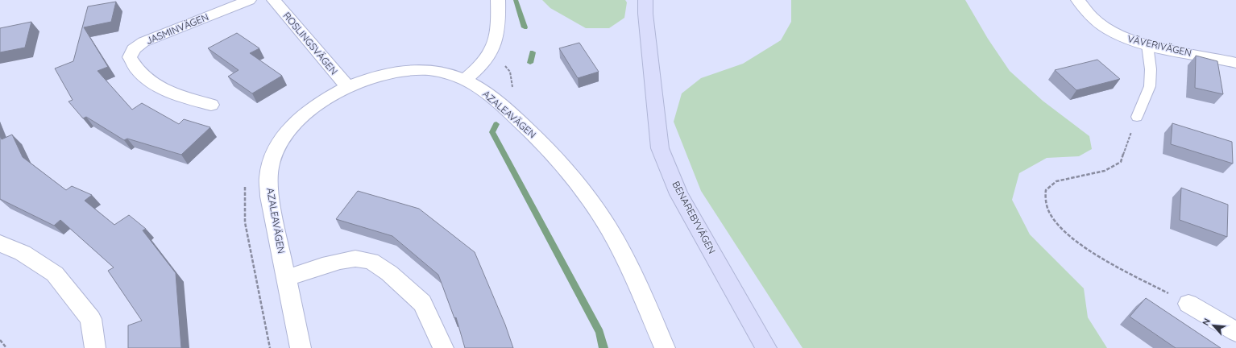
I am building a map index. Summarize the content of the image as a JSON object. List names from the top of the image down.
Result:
{
  "streets": {
    "street": [
      "JASMINVÄGEN",
      "ROSLINGSVÄGEN",
      "VÄVERIVÄGEN",
      "AZALEAVÄGEN",
      "BENAREBYVÄGEN"
    ]
  },
  "crossings": [
    ["ROSLINGSVÄGEN", "AZALEAVÄGEN"]
  ],
  "north": "top left"
}
